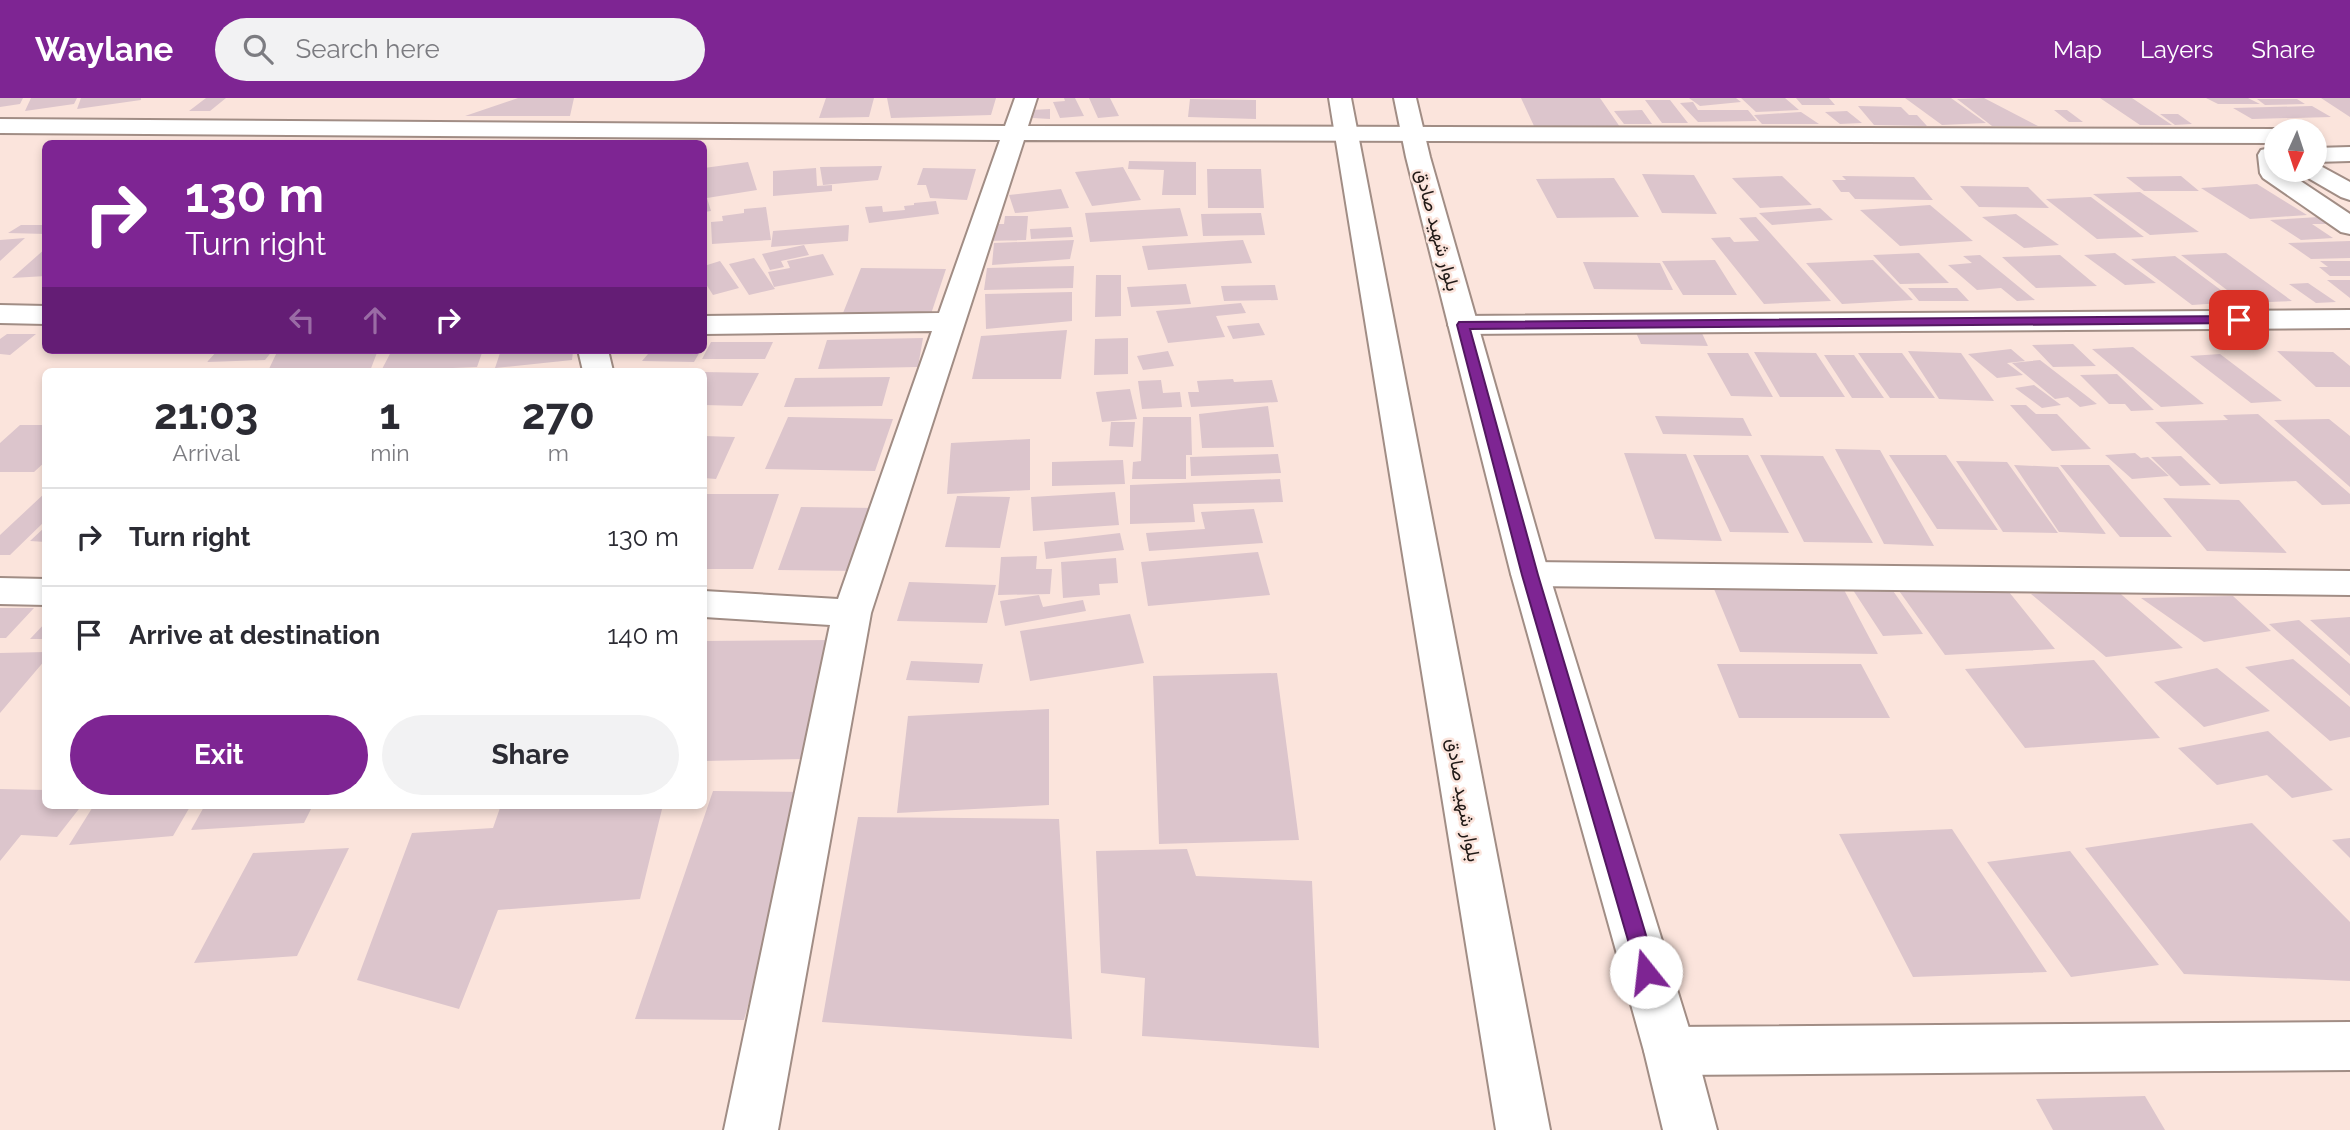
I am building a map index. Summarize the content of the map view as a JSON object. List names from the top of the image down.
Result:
{
  "streets": {
    "street": ["بلوار شهید صادق"]
  },
  "north": "bottom",
  "page": {
    "header": "Waylane",
    "search": "Search here",
    "nav": ["Map", "Layers", "Share"],
    "turn": ["130 m", "Turn right"],
    "eta": [
      "21:03",
      "Arrival",
      "1",
      "min",
      "270",
      "m"
    ],
    "list": [
      {
        "name": "Turn right",
        "value": "130 m"
      },
      {
        "name": "Arrive at destination",
        "value": "140 m"
      }
    ],
    "buttons": ["Exit", "Share"]
  }
}
